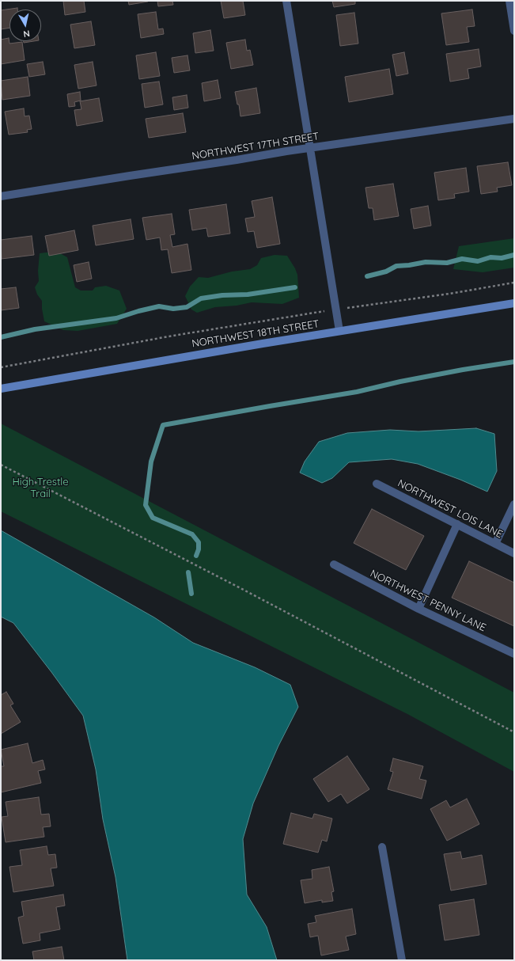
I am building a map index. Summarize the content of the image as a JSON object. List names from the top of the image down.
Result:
{
  "streets": {
    "main road": ["NORTHWEST 18TH STREET"],
    "street": ["NORTHWEST 17TH STREET", "NORTHWEST LOIS LANE", "NORTHWEST PENNY LANE"]
  },
  "parks": ["High Trestle Trail"],
  "north": "bottom"
}
